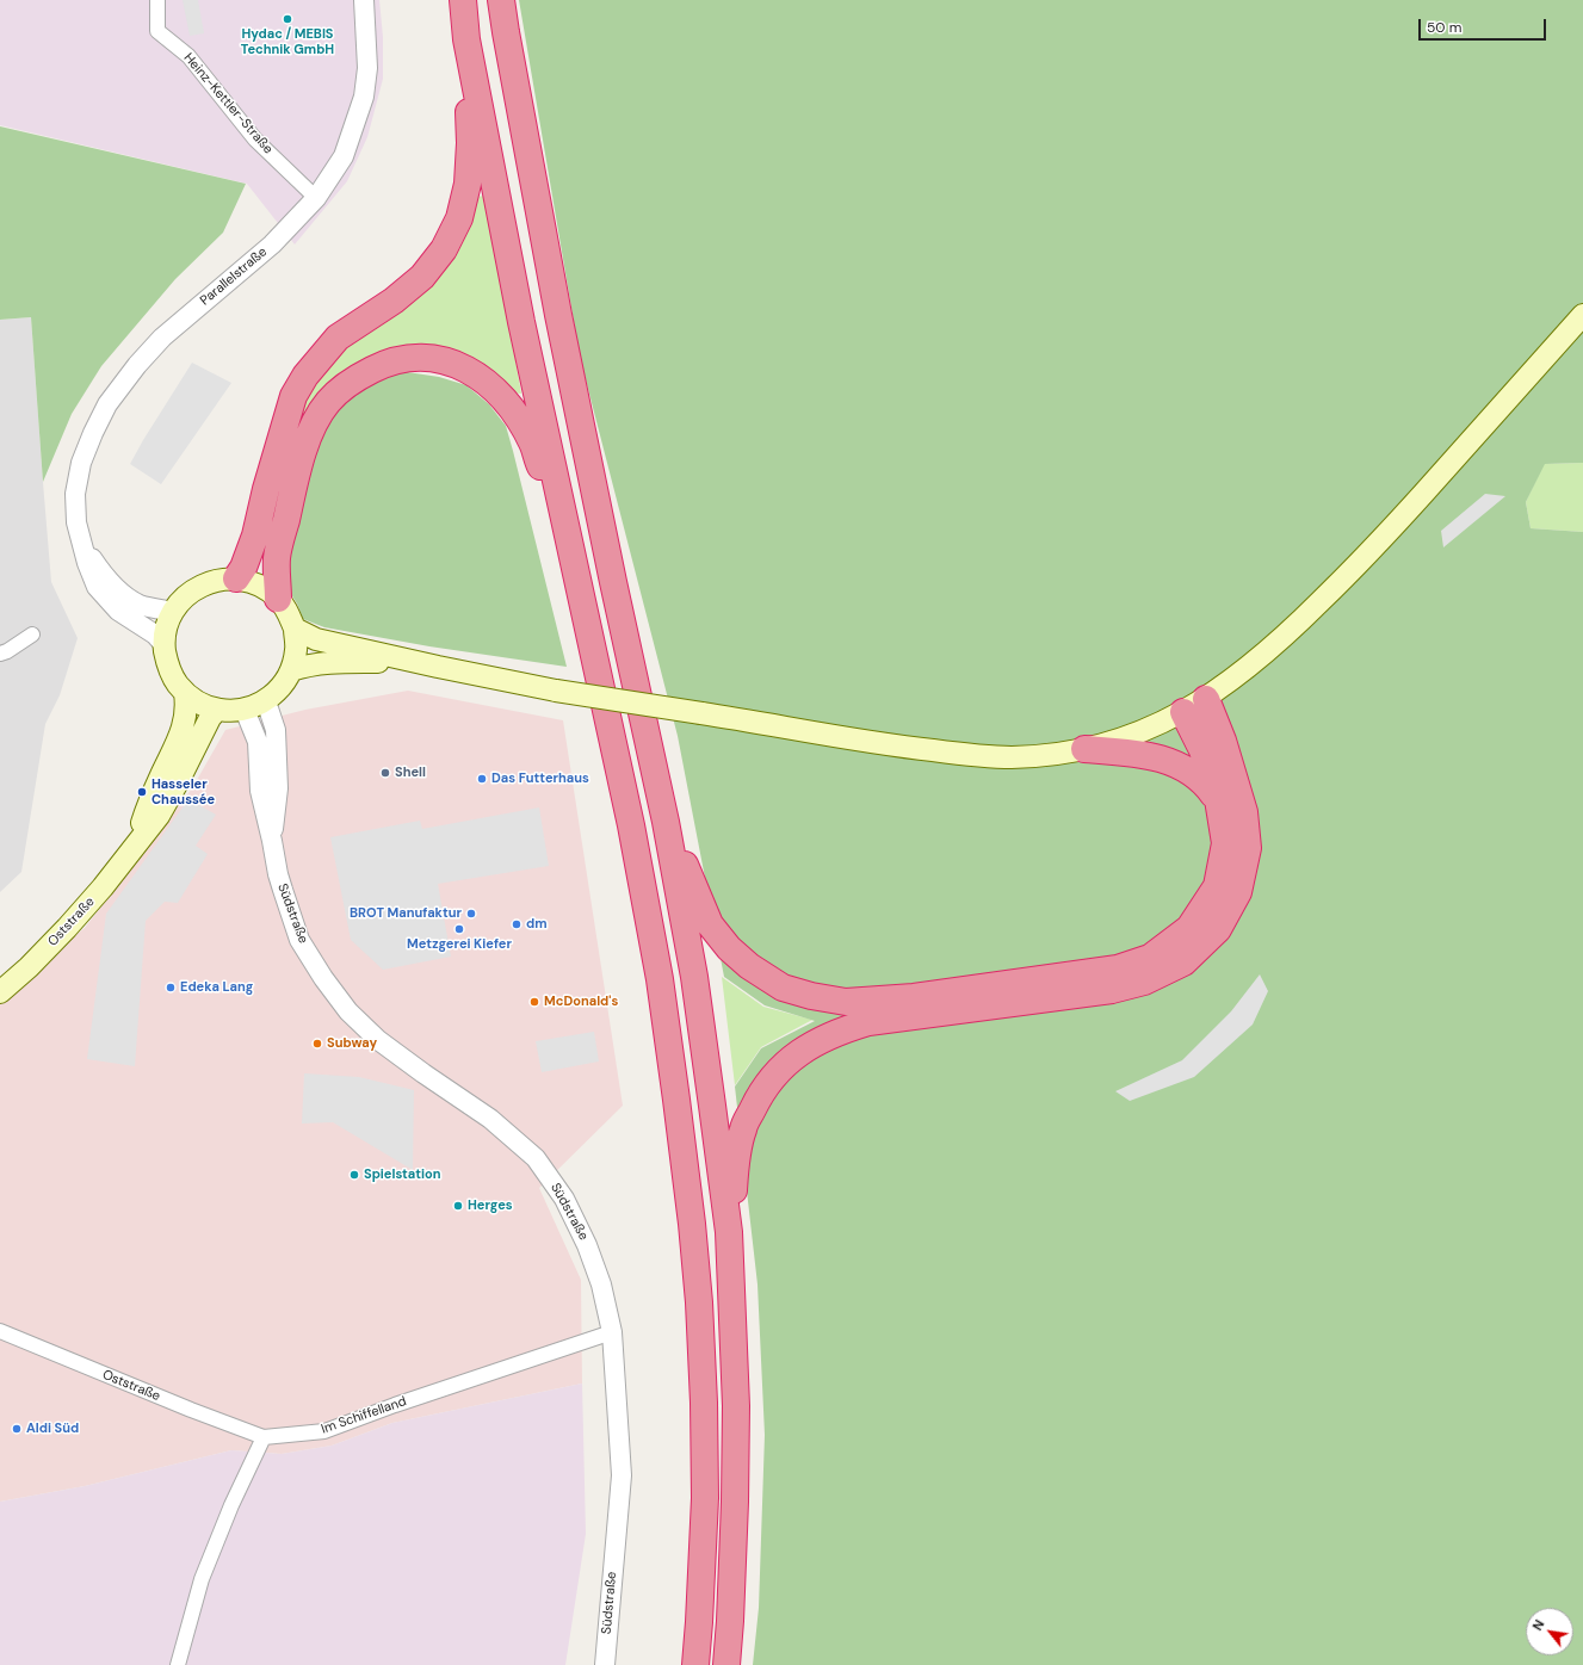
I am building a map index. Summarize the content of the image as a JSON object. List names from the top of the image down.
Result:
{
  "streets": {
    "main road": ["Oststraße"],
    "street": [
      "Heinz-Kettler-Straße",
      "Parallelstraße",
      "Südstraße",
      "Im Schiffelland"
    ]
  },
  "crossings": [
    ["Heinz-Kettler-Straße", "Parallelstraße"],
    ["Parallelstraße", "Südstraße"],
    ["Parallelstraße", "Oststraße"],
    ["Südstraße", "Oststraße"],
    ["Südstraße", "Im Schiffelland"],
    ["Oststraße", "Im Schiffelland"]
  ],
  "places": [
    "Hydac / MEBIS Technik GmbH",
    "Shell",
    "Das Futterhaus",
    "Hasseler Chaussée",
    "BROT Manufaktur",
    "dm",
    "Metzgerei Kiefer",
    "Edeka Lang",
    "McDonald's",
    "Subway",
    "Spielstation",
    "Herges",
    "Aldi Süd"
  ],
  "scale_bar": "50 m",
  "north": "top left"
}
